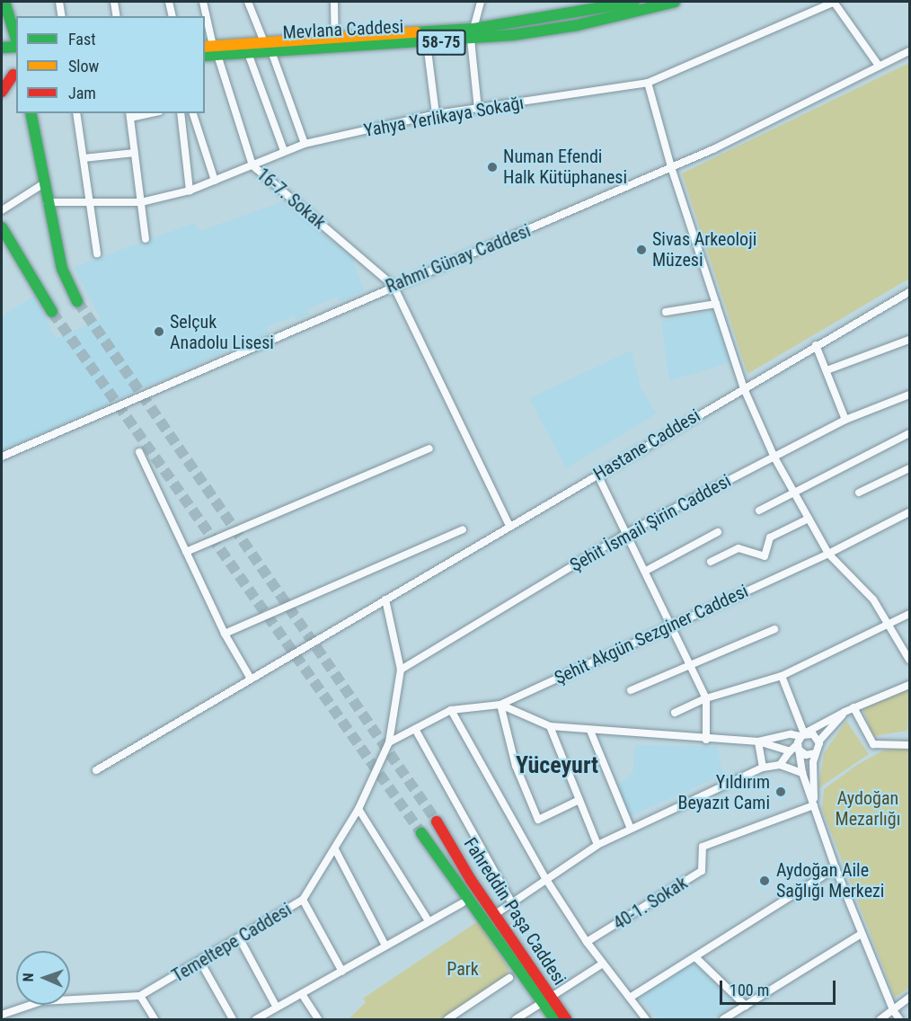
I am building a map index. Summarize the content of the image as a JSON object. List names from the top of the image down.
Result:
{
  "streets": {
    "main road": ["Mevlana Caddesi", "58-75", "Fahreddin Paşa Caddesi"],
    "street": [
      "Yahya Yerlikaya Sokağı",
      "16-7. Sokak",
      "Rahmi Günay Caddesi",
      "Hastane Caddesi",
      "Şehit İsmail Şirin Caddesi",
      "Şehit Akgün Sezginer Caddesi",
      "40-1. Sokak",
      "Temeltepe Caddesi"
    ]
  },
  "crossings": [
    ["Mevlana Caddesi", "16-7. Sokak"],
    ["Yahya Yerlikaya Sokağı", "16-7. Sokak"],
    ["16-7. Sokak", "Rahmi Günay Caddesi"],
    ["Hastane Caddesi", "Temeltepe Caddesi"],
    ["Şehit İsmail Şirin Caddesi", "Temeltepe Caddesi"],
    ["Şehit Akgün Sezginer Caddesi", "Temeltepe Caddesi"]
  ],
  "districts": ["Yüceyurt"],
  "parks": ["Aydoğan Mezarlığı", "Park"],
  "places": [
    "Numan Efendi Halk Kütüphanesi",
    "Sivas Arkeoloji Müzesi",
    "Selçuk Anadolu Lisesi",
    "Yıldırım Beyazıt Cami",
    "Aydoğan Aile Sağlığı Merkezi"
  ],
  "legend": ["Fast", "Slow", "Jam"],
  "scale_bar": "100 m",
  "north": "left"
}
